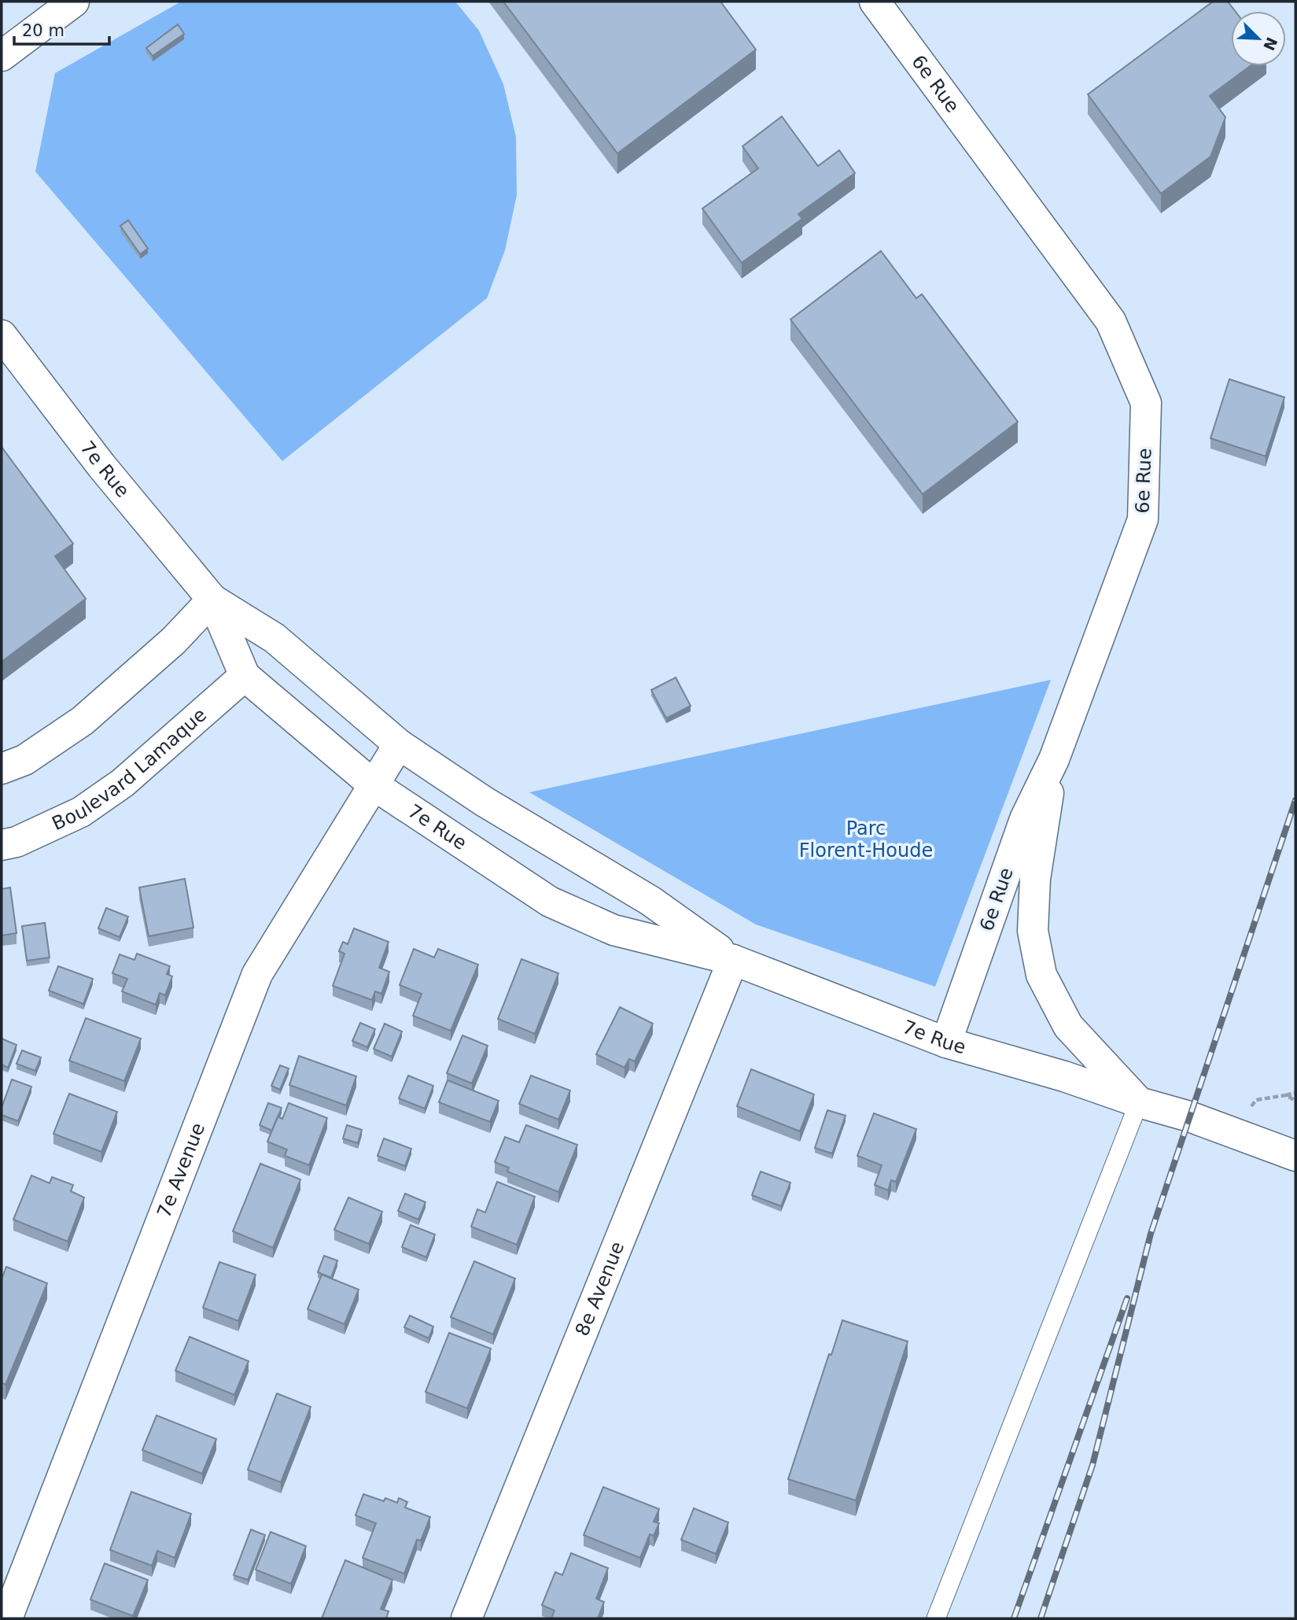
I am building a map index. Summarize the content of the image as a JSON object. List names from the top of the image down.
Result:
{
  "streets": {
    "street": [
      "6e Rue",
      "7e Rue",
      "Boulevard Lamaque",
      "7e Avenue",
      "8e Avenue"
    ]
  },
  "crossings": [
    ["6e Rue", "7e Rue"],
    ["7e Rue", "Boulevard Lamaque"],
    ["7e Rue", "7e Avenue"],
    ["7e Rue", "8e Avenue"]
  ],
  "parks": ["Parc Florent-Houde"],
  "scale_bar": "20 m",
  "north": "bottom right"
}
